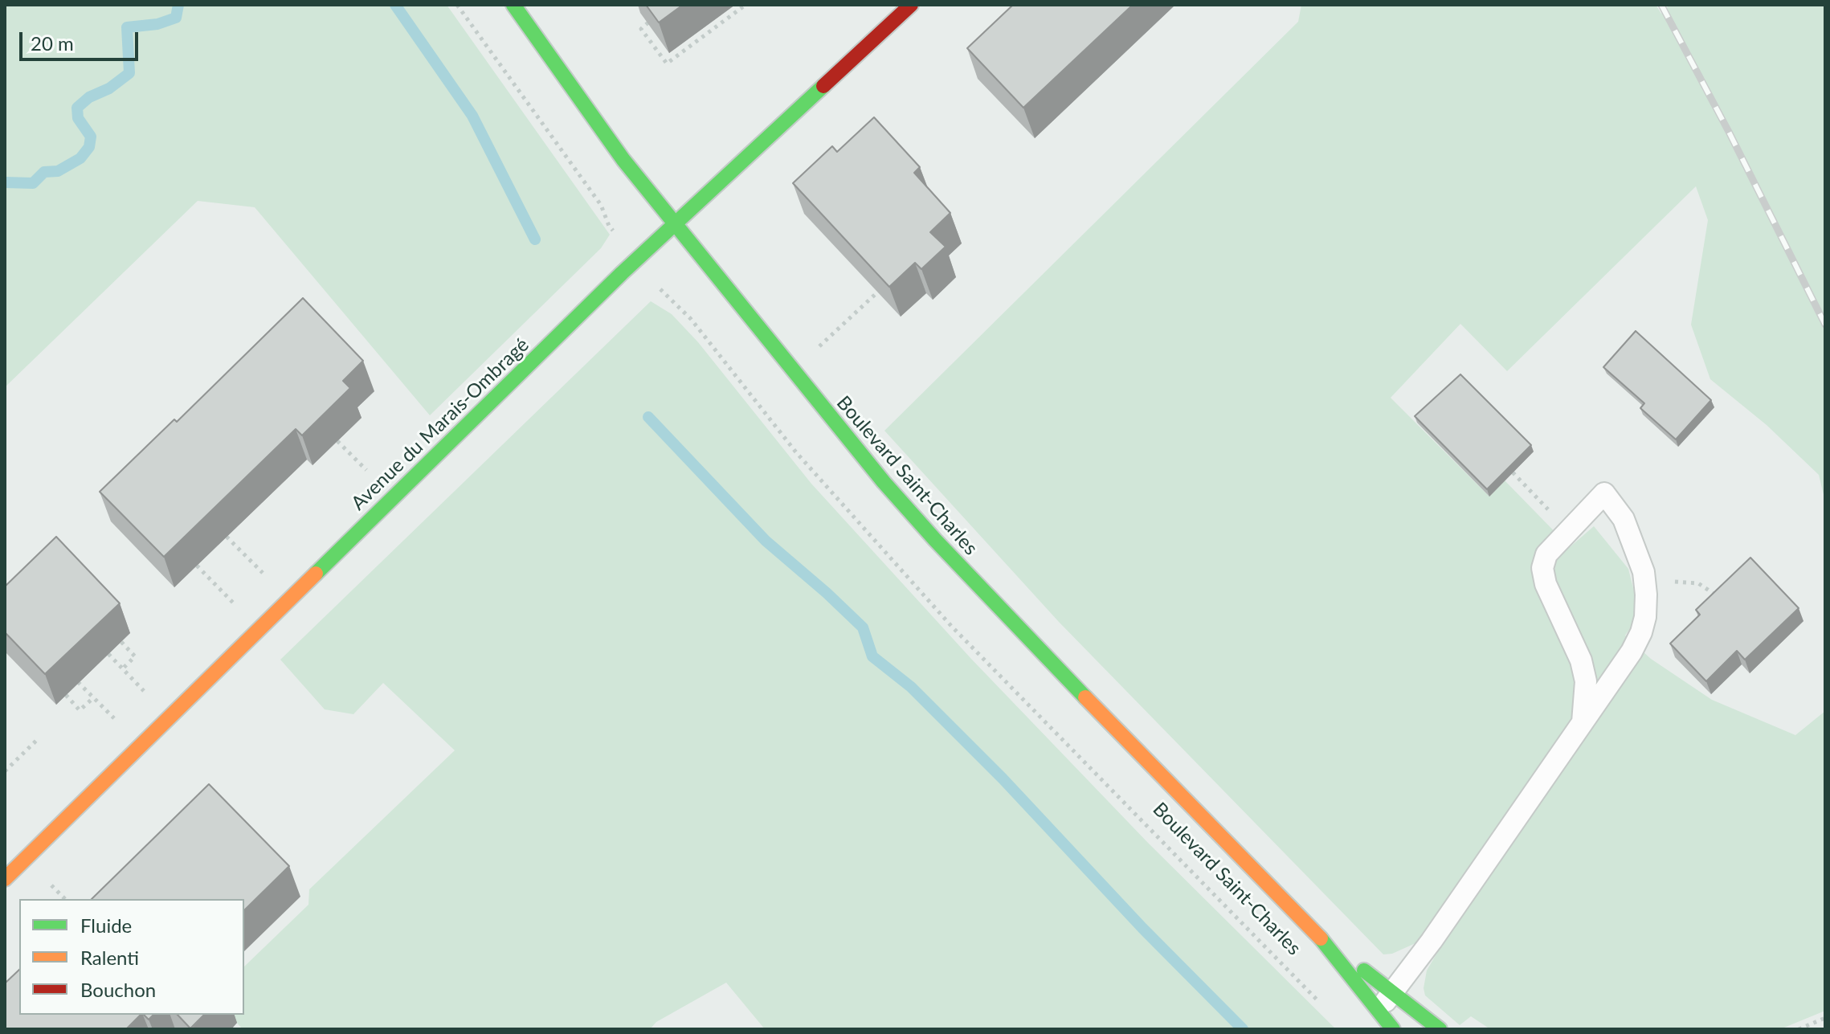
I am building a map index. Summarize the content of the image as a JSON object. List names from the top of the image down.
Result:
{
  "streets": {
    "street": ["Avenue du Marais-Ombragé", "Boulevard Saint-Charles"]
  },
  "crossings": [
    ["Avenue du Marais-Ombragé", "Boulevard Saint-Charles"]
  ],
  "legend": ["Fluide", "Ralenti", "Bouchon"],
  "scale_bar": "20 m"
}
